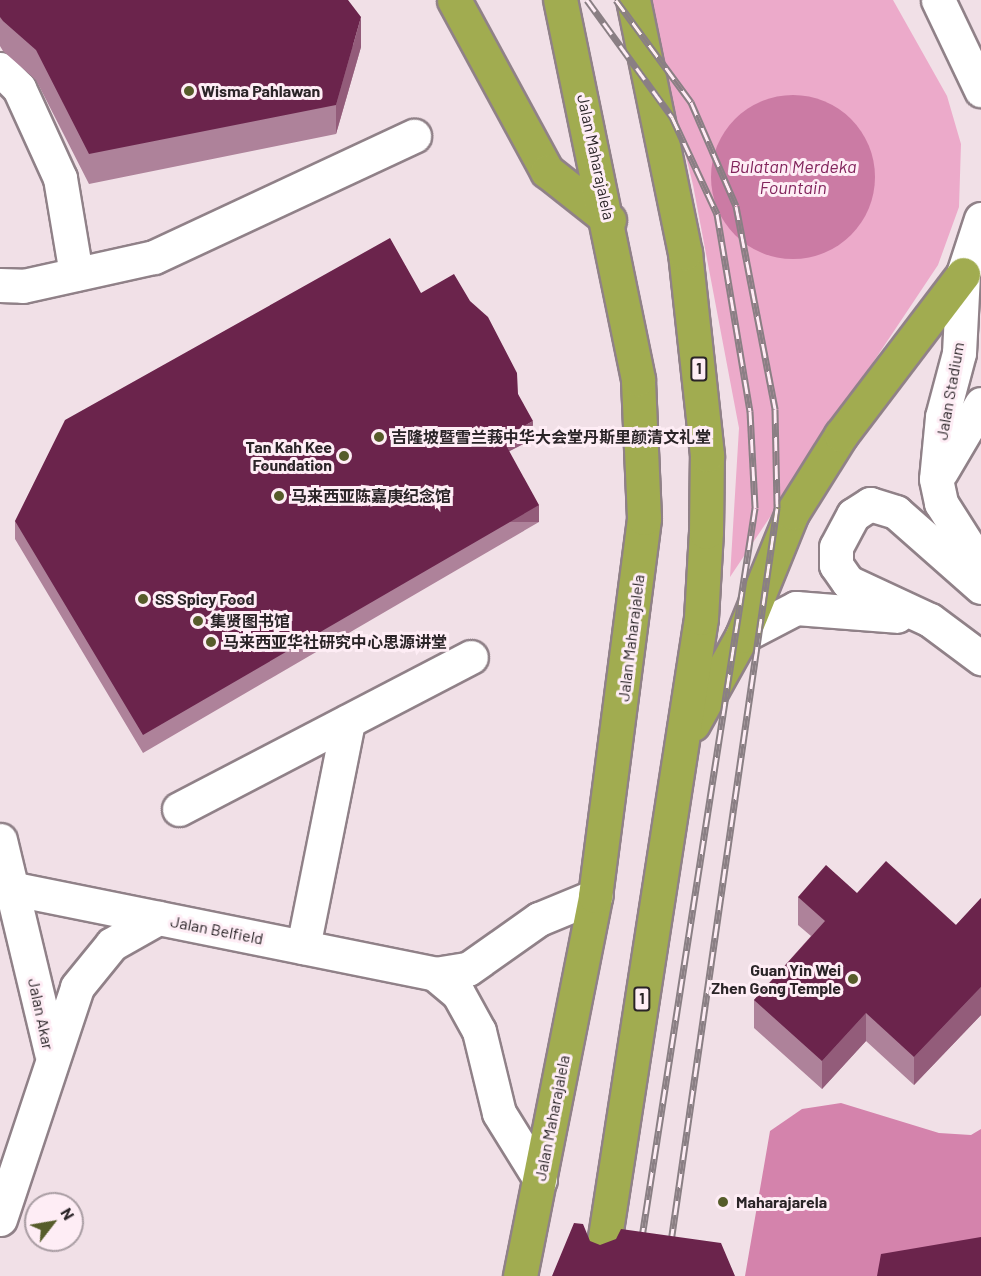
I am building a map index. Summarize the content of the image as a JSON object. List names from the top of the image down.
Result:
{
  "streets": {
    "highway": ["Jalan Maharajalela", "1"],
    "street": ["Jalan Stadium", "Jalan Belfield", "Jalan Akar"]
  },
  "crossings": [
    ["Jalan Maharajalela", "Jalan Belfield"],
    ["Jalan Belfield", "Jalan Akar"]
  ],
  "water": ["Bulatan Merdeka Fountain"],
  "places": [
    "Wisma Pahlawan",
    "吉隆坡暨雪兰莪中华大会堂丹斯里颜清文礼堂",
    "Tan Kah Kee Foundation",
    "马来西亚陈嘉庚纪念馆",
    "SS Spicy Food",
    "集贤图书馆",
    "马来西亚华社研究中心思源讲堂",
    "Guan Yin Wei Zhen Gong Temple",
    "Maharajarela"
  ],
  "north": "top right"
}
